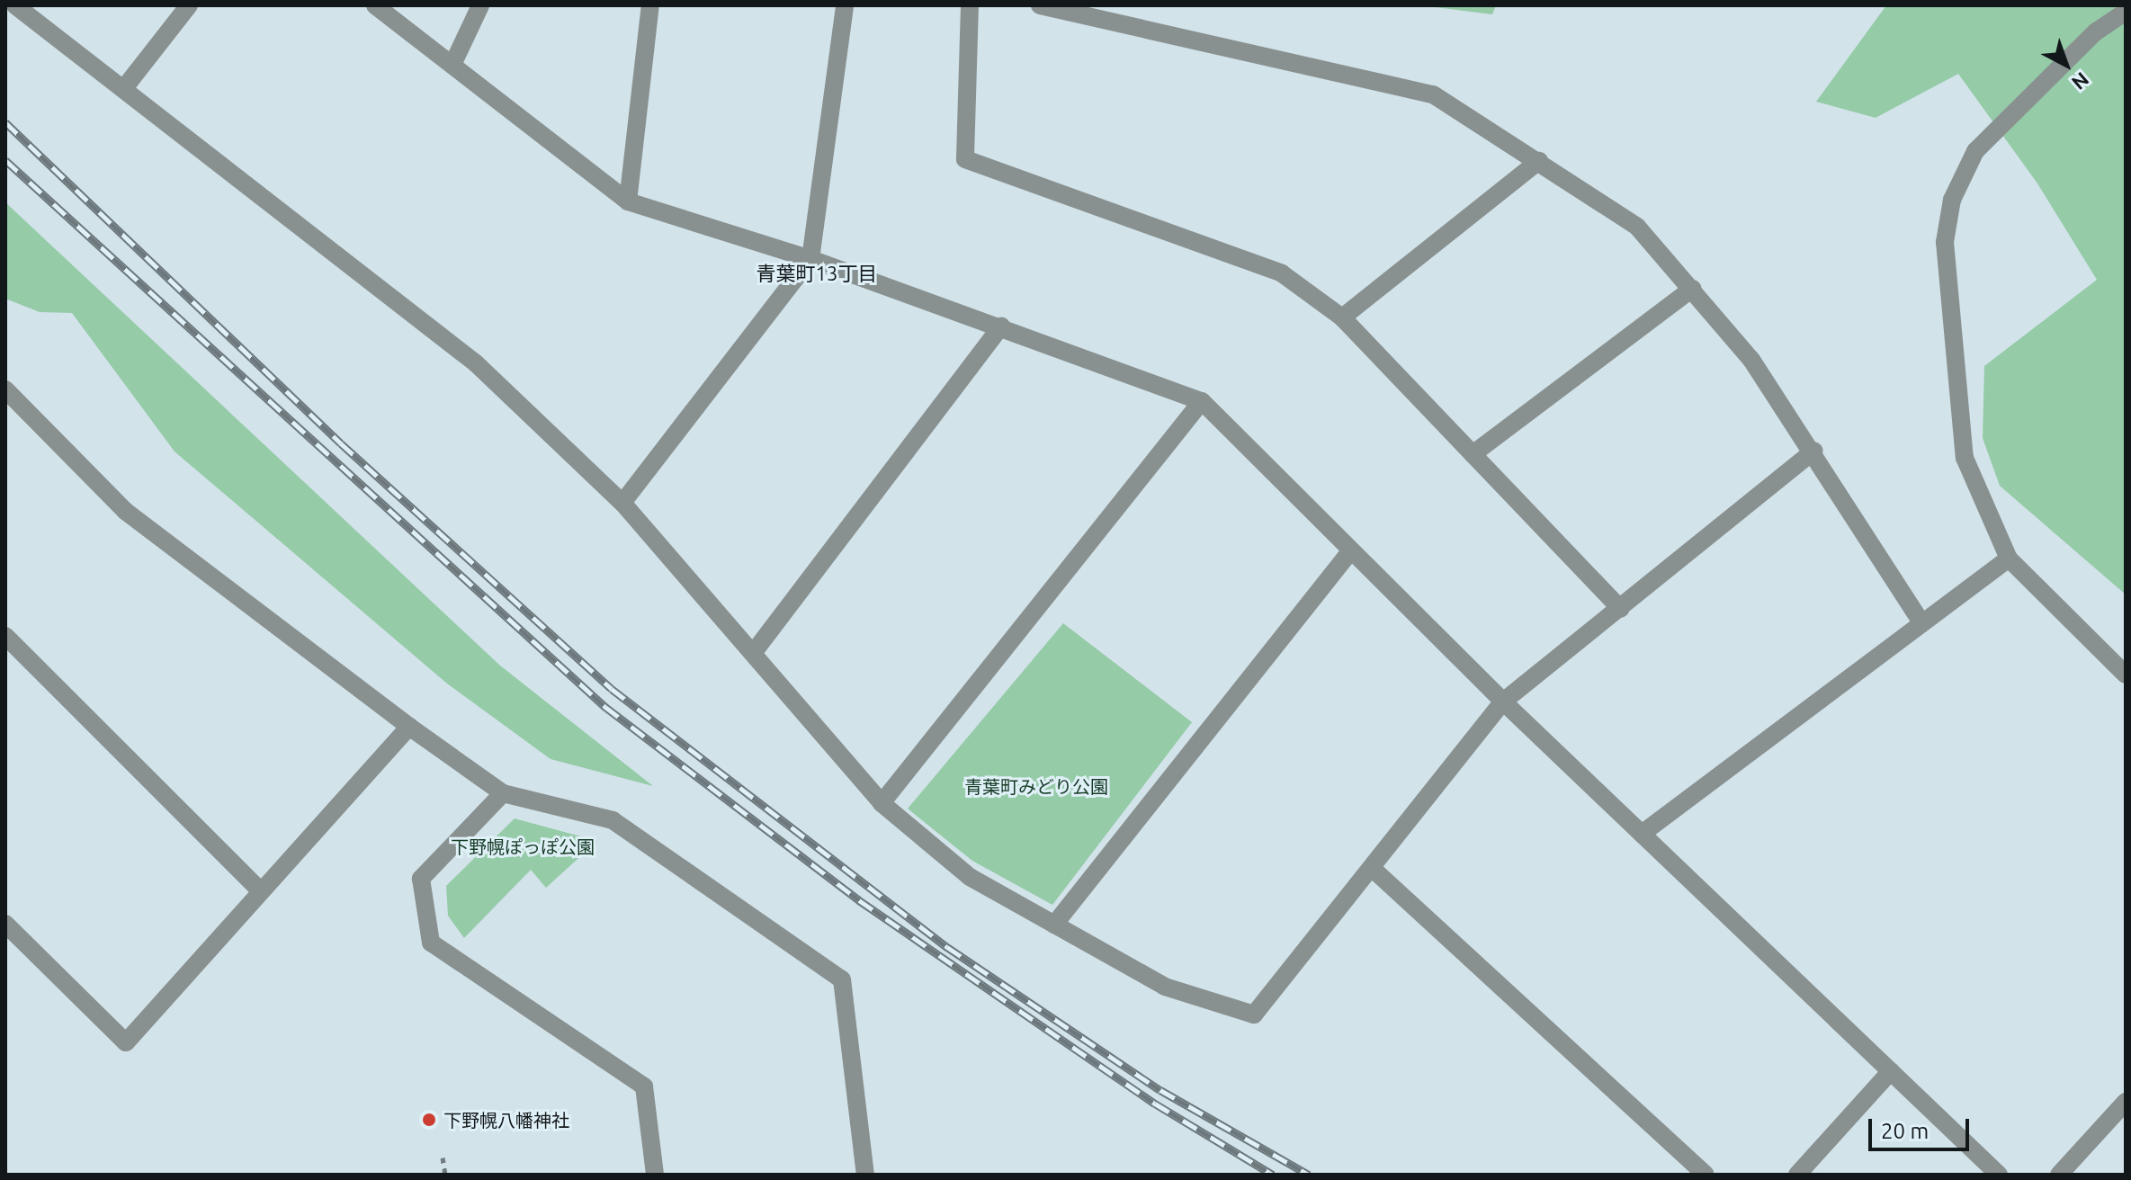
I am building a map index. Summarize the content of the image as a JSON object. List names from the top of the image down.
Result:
{
  "districts": ["青葉町13丁目"],
  "parks": ["青葉町みどり公園", "下野幌ぽっぽ公園"],
  "places": ["下野幌八幡神社"],
  "scale_bar": "20 m",
  "north": "bottom right"
}
